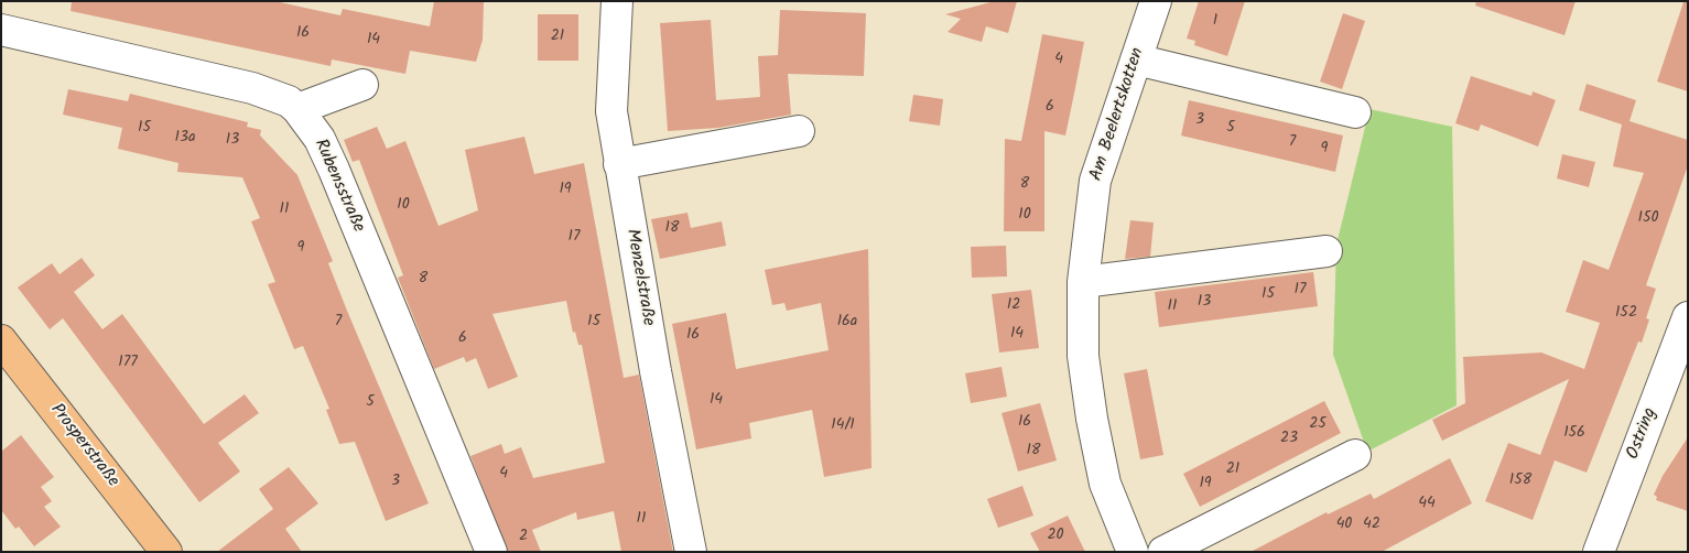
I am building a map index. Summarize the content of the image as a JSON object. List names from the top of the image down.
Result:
{
  "streets": {
    "main road": ["Prosperstraße"],
    "street": [
      "Am Beelertskotten",
      "Rubensstraße",
      "Menzelstraße",
      "Ostring"
    ]
  },
  "house_numbers": [
    "1",
    "16",
    "21",
    "14",
    "4",
    "6",
    "3",
    "15",
    "5",
    "13a",
    "13",
    "7",
    "9",
    "8",
    "19",
    "10",
    "11",
    "10",
    "150",
    "18",
    "17",
    "9",
    "8",
    "17",
    "15",
    "13",
    "12",
    "11",
    "152",
    "7",
    "15",
    "16a",
    "14",
    "16",
    "6",
    "177",
    "14",
    "5",
    "16",
    "25",
    "14/1",
    "156",
    "23",
    "18",
    "21",
    "4",
    "158",
    "3",
    "19",
    "44",
    "11",
    "40",
    "42",
    "20",
    "2"
  ]
}
